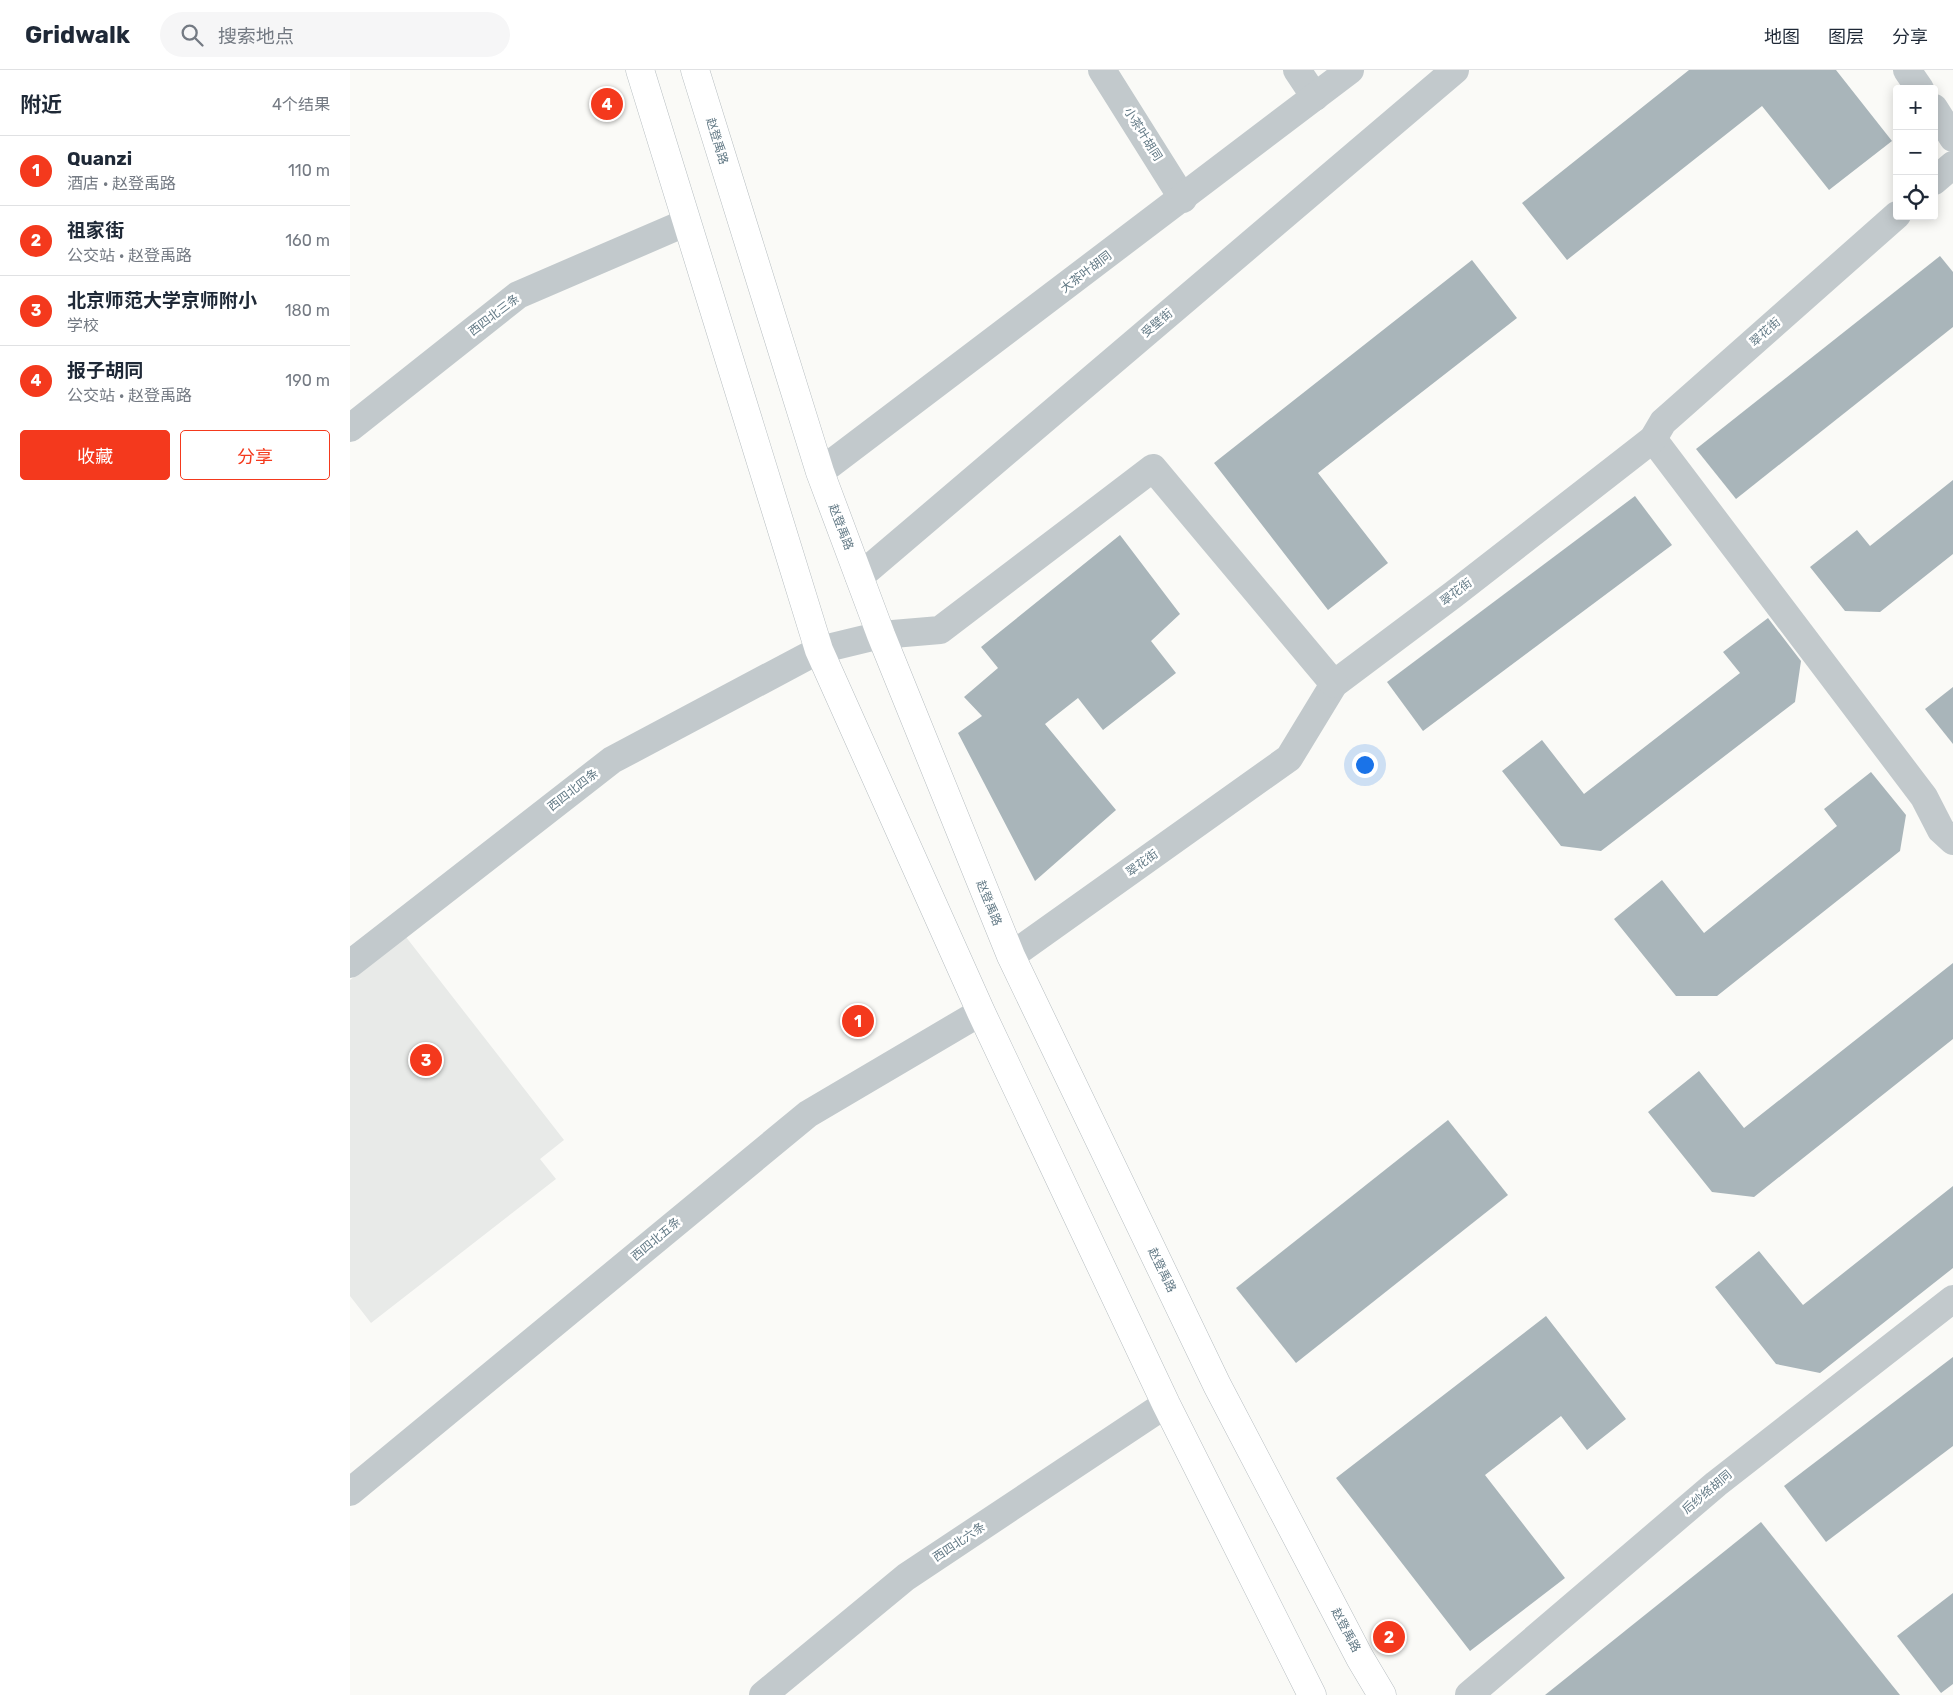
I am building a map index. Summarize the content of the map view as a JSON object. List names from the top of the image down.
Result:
{
  "streets": {
    "main road": ["赵登禹路"],
    "street": [
      "小茶叶胡同",
      "大茶叶胡同",
      "西四北三条",
      "受壁街",
      "翠花街",
      "西四北四条",
      "西四北五条",
      "后纱络胡同",
      "西四北六条"
    ]
  },
  "crossings": [
    ["小茶叶胡同", "大茶叶胡同"],
    ["赵登禹路", "大茶叶胡同"],
    ["赵登禹路", "受壁街"],
    ["赵登禹路", "翠花街"],
    ["赵登禹路", "西四北四条"],
    ["翠花街", "西四北四条"]
  ],
  "page": {
    "header": "Gridwalk",
    "search": "搜索地点",
    "nav": ["地图", "图层", "分享"],
    "heading": ["附近", "4个结果"],
    "map_buttons": ["+", "−"],
    "pins": [
      "4",
      "1",
      "3",
      "2"
    ],
    "list": [
      {
        "mark": "1",
        "name": "Quanzi",
        "note": "酒店 · 赵登禹路",
        "value": "110 m"
      },
      {
        "mark": "2",
        "name": "祖家街",
        "note": "公交站 · 赵登禹路",
        "value": "160 m"
      },
      {
        "mark": "3",
        "name": "北京师范大学京师附小",
        "note": "学校",
        "value": "180 m"
      },
      {
        "mark": "4",
        "name": "报子胡同",
        "note": "公交站 · 赵登禹路",
        "value": "190 m"
      }
    ],
    "buttons": ["收藏", "分享"]
  }
}
